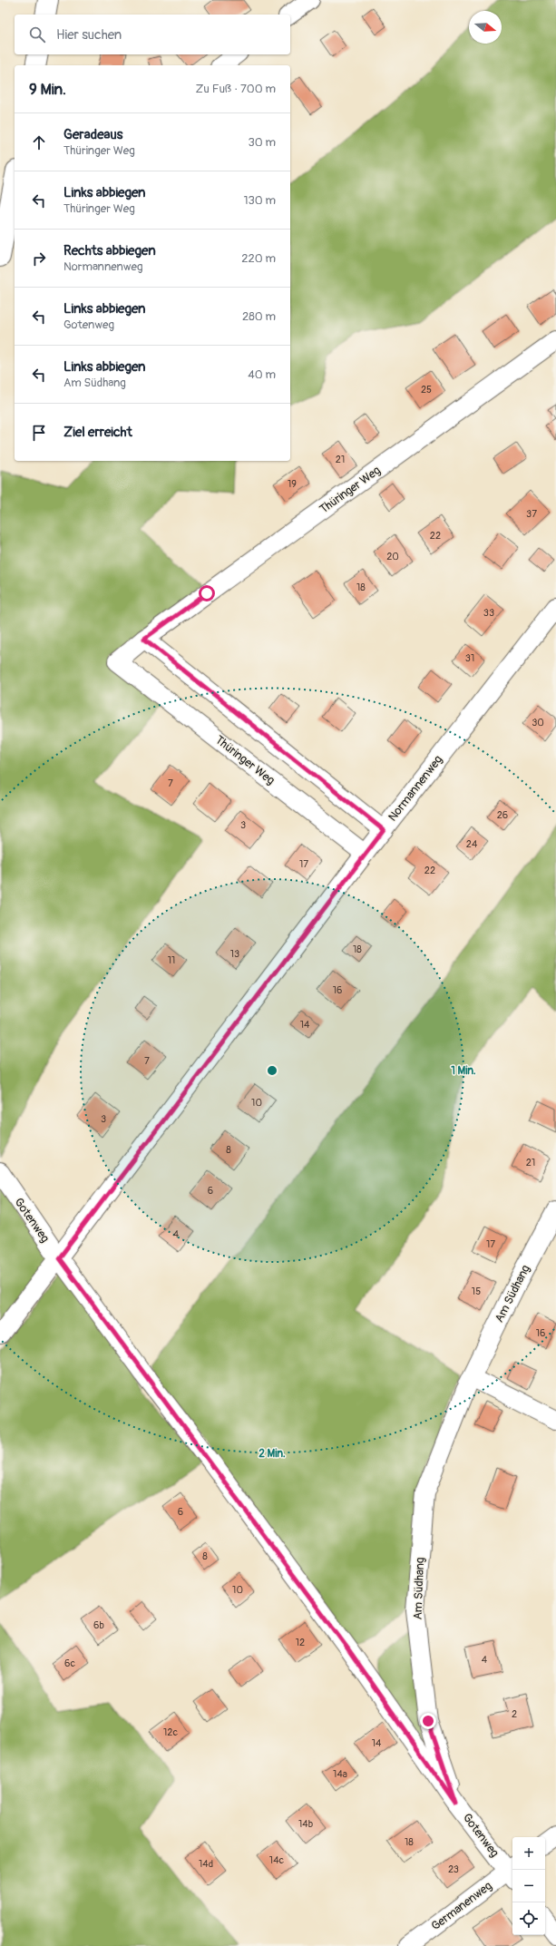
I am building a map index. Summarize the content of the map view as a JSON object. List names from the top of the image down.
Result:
{
  "streets": {
    "street": [
      "Thüringer Weg",
      "Normannenweg",
      "Gotenweg",
      "Am Südhang",
      "Germanenweg"
    ]
  },
  "crossings": [
    ["Thüringer Weg", "Normannenweg"],
    ["Normannenweg", "Gotenweg"],
    ["Gotenweg", "Am Südhang"],
    ["Gotenweg", "Germanenweg"]
  ],
  "house_numbers": [
    "25",
    "21",
    "19",
    "37",
    "22",
    "20",
    "18",
    "33",
    "31",
    "30",
    "7",
    "26",
    "3",
    "24",
    "17",
    "22",
    "18",
    "13",
    "11",
    "16",
    "14",
    "7",
    "10",
    "3",
    "8",
    "21",
    "6",
    "4",
    "17",
    "15",
    "16",
    "6",
    "8",
    "10",
    "6b",
    "12",
    "4",
    "6c",
    "2",
    "12c",
    "14",
    "14a",
    "14b",
    "18",
    "14c",
    "14d",
    "23"
  ],
  "north": "right",
  "page": {
    "search": "Hier suchen",
    "heading": ["9 Min.", "Zu Fuß · 700 m"],
    "list": [
      ["Geradeaus", "Thüringer Weg", "30 m"],
      ["Links abbiegen", "Thüringer Weg", "130 m"],
      ["Rechts abbiegen", "Normannenweg", "220 m"],
      ["Links abbiegen", "Gotenweg", "280 m"],
      ["Links abbiegen", "Am Südhang", "40 m"],
      "Ziel erreicht"
    ],
    "map_buttons": ["+", "−"]
  },
  "rings": ["1 Min.", "2 Min."]
}
